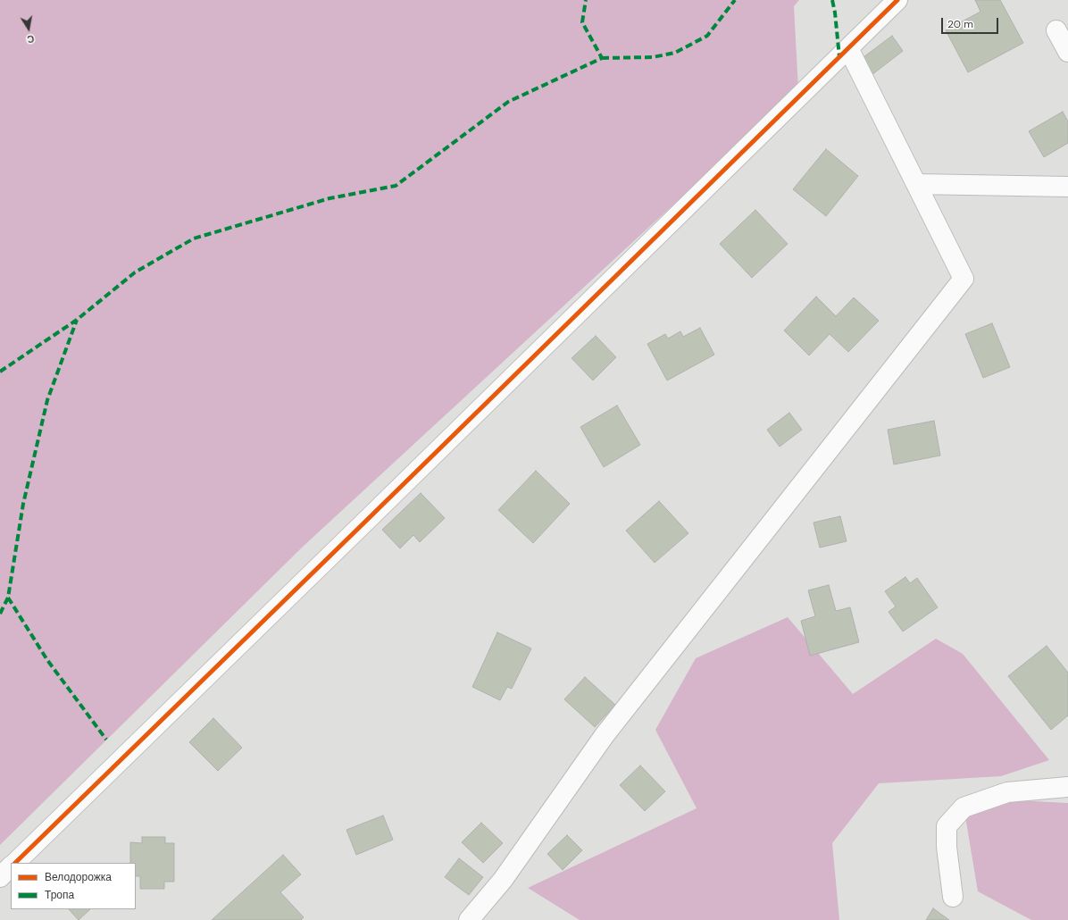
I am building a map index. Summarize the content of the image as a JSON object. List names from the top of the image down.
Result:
{
  "legend": ["Велодорожка", "Тропа"],
  "scale_bar": "20 m",
  "north": "bottom"
}
